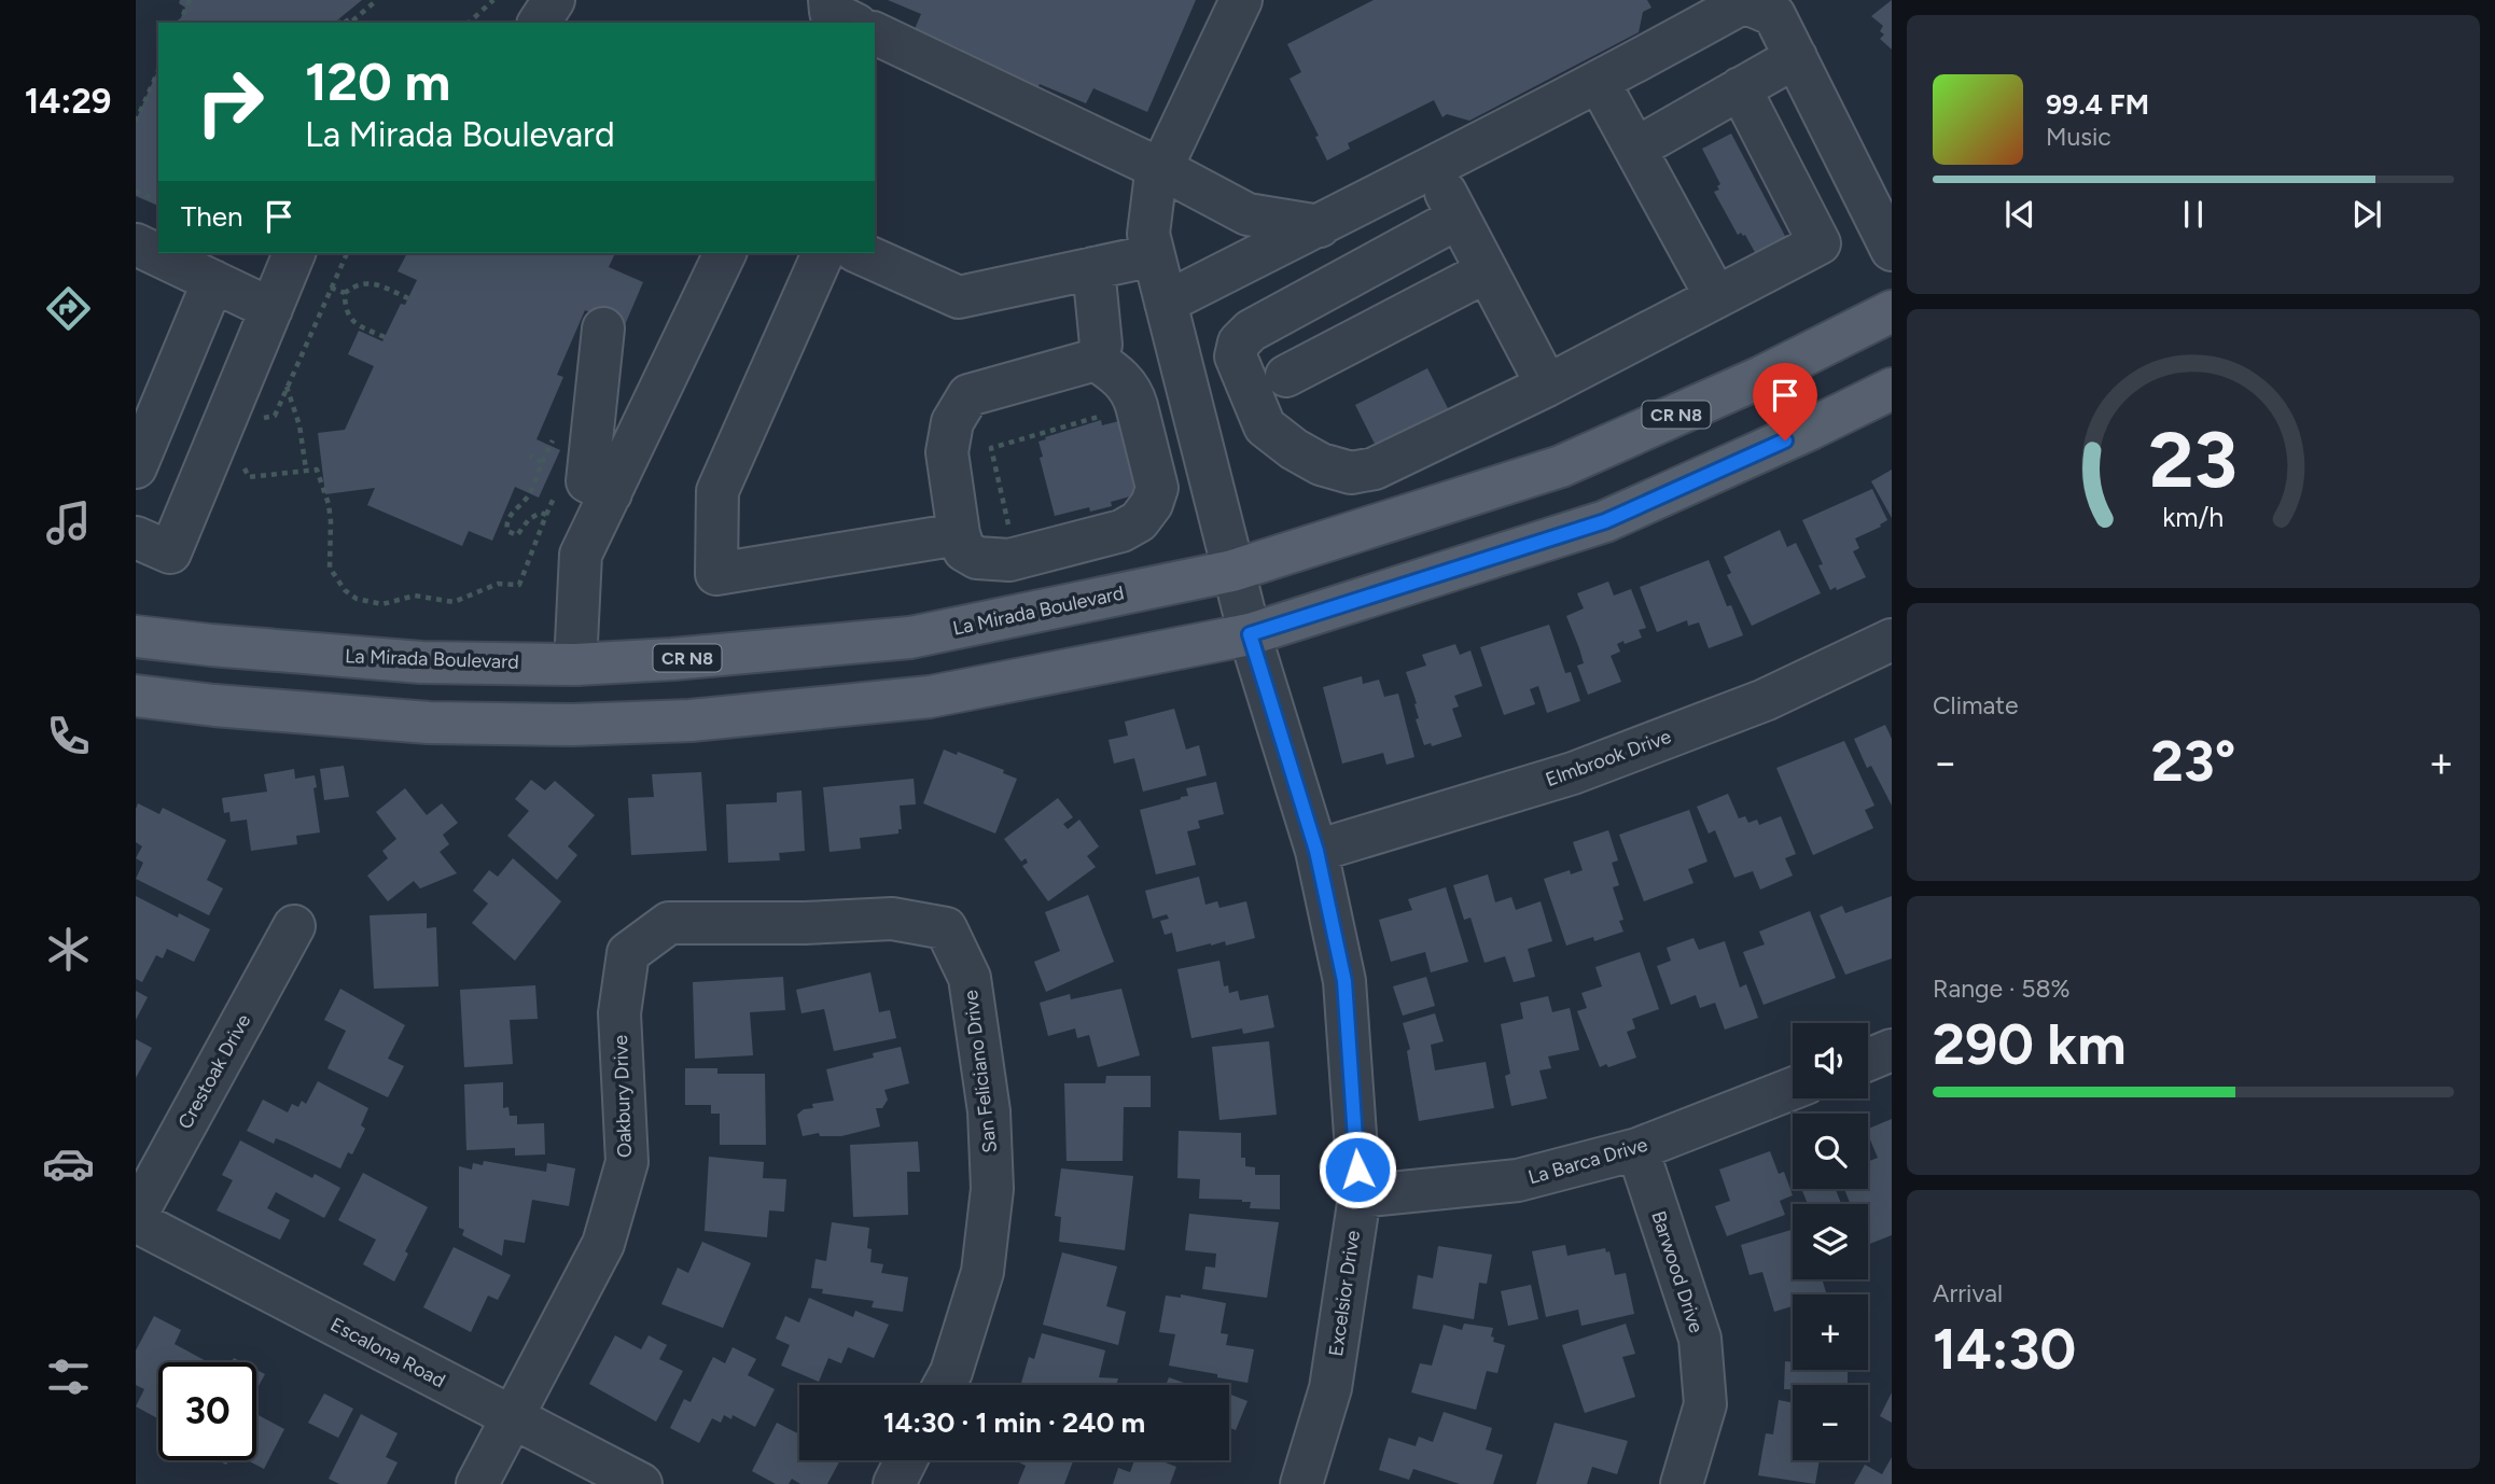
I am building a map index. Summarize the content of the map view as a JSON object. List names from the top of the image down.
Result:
{
  "streets": {
    "main road": ["CR N8", "La Mirada Boulevard"],
    "street": [
      "Elmbrook Drive",
      "Crestoak Drive",
      "San Feliciano Drive",
      "Oakbury Drive",
      "La Barca Drive",
      "Barwood Drive",
      "Excelsior Drive",
      "Escalona Road"
    ]
  },
  "crossings": [
    ["La Mirada Boulevard", "Excelsior Drive"],
    ["Elmbrook Drive", "Excelsior Drive"],
    ["Crestoak Drive", "Escalona Road"],
    ["San Feliciano Drive", "Oakbury Drive"],
    ["Oakbury Drive", "Escalona Road"],
    ["La Barca Drive", "Barwood Drive"],
    ["La Barca Drive", "Excelsior Drive"]
  ],
  "page": {
    "tabs": "14:29",
    "turn": ["120 m", "La Mirada Boulevard"],
    "song": ["99.4 FM", "Music"],
    "then": "Then",
    "tile": [
      "Climate",
      ["Range · 58%", "290 km"],
      ["Arrival", "14:30"]
    ],
    "heat": ["−", "23°", "+"],
    "map_buttons": ["+", "−"],
    "limit": "30",
    "trip": "14:30 · 1 min · 240 m",
    "gauge": ["23", "km/h"]
  }
}
